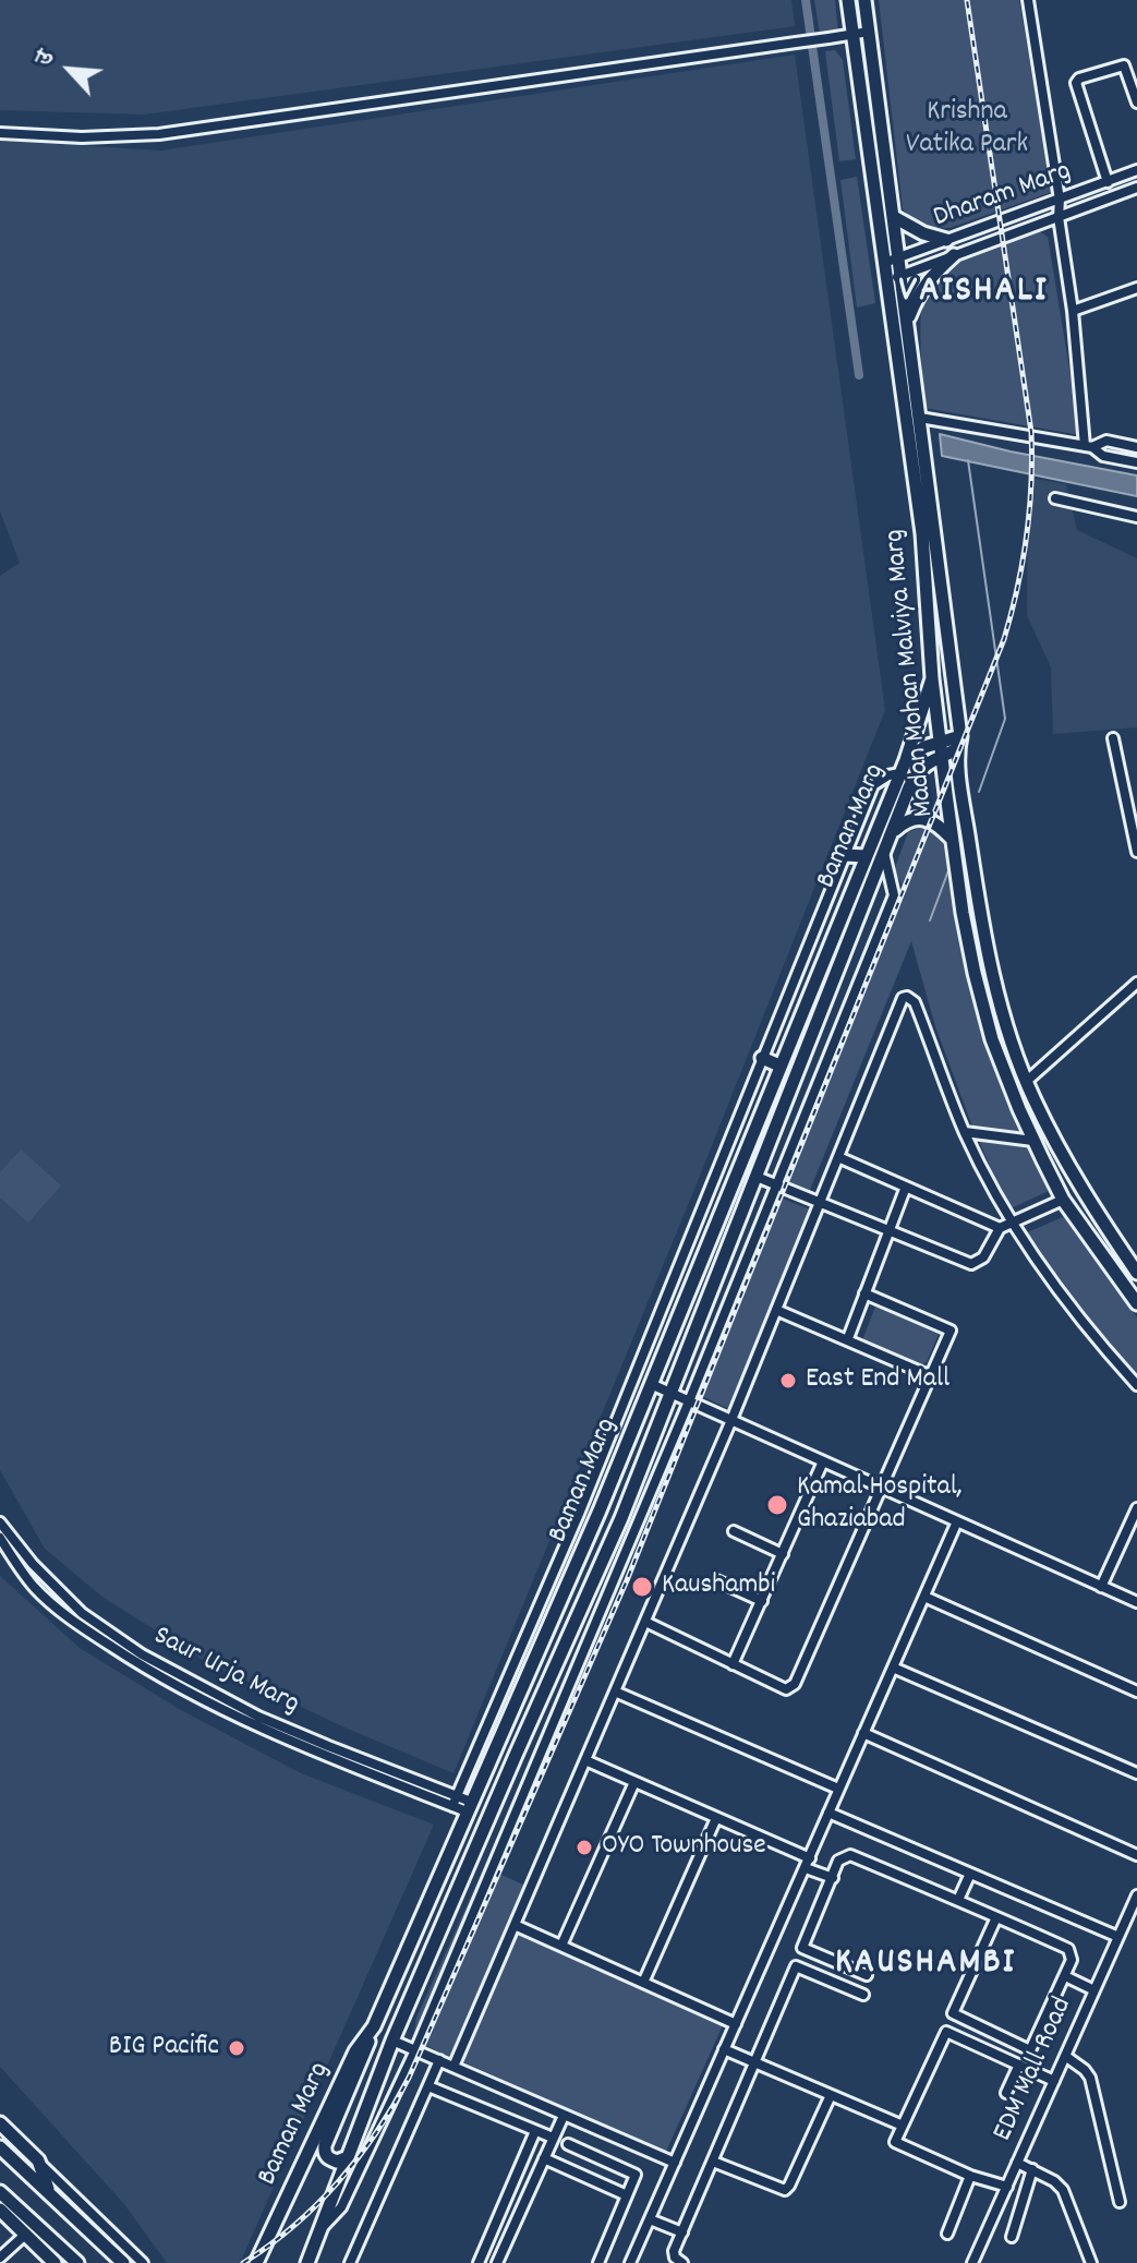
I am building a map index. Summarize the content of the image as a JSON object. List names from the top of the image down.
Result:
{
  "streets": {
    "main road": ["Madan Mohan Malviya Marg", "Baman Marg"],
    "street": ["Dharam Marg", "Saur Urja Marg", "EDM Mall Road"]
  },
  "crossings": [
    ["Dharam Marg", "Madan Mohan Malviya Marg"],
    ["Madan Mohan Malviya Marg", "Baman Marg"],
    ["Baman Marg", "Saur Urja Marg"]
  ],
  "districts": ["VAISHALI", "KAUSHAMBI"],
  "parks": ["Krishna Vatika Park"],
  "places": [
    "East End Mall",
    "Kamal Hospital, Ghaziabad",
    "Kaushambi",
    "OYO Townhouse",
    "BIG Pacific"
  ],
  "north": "top left"
}
